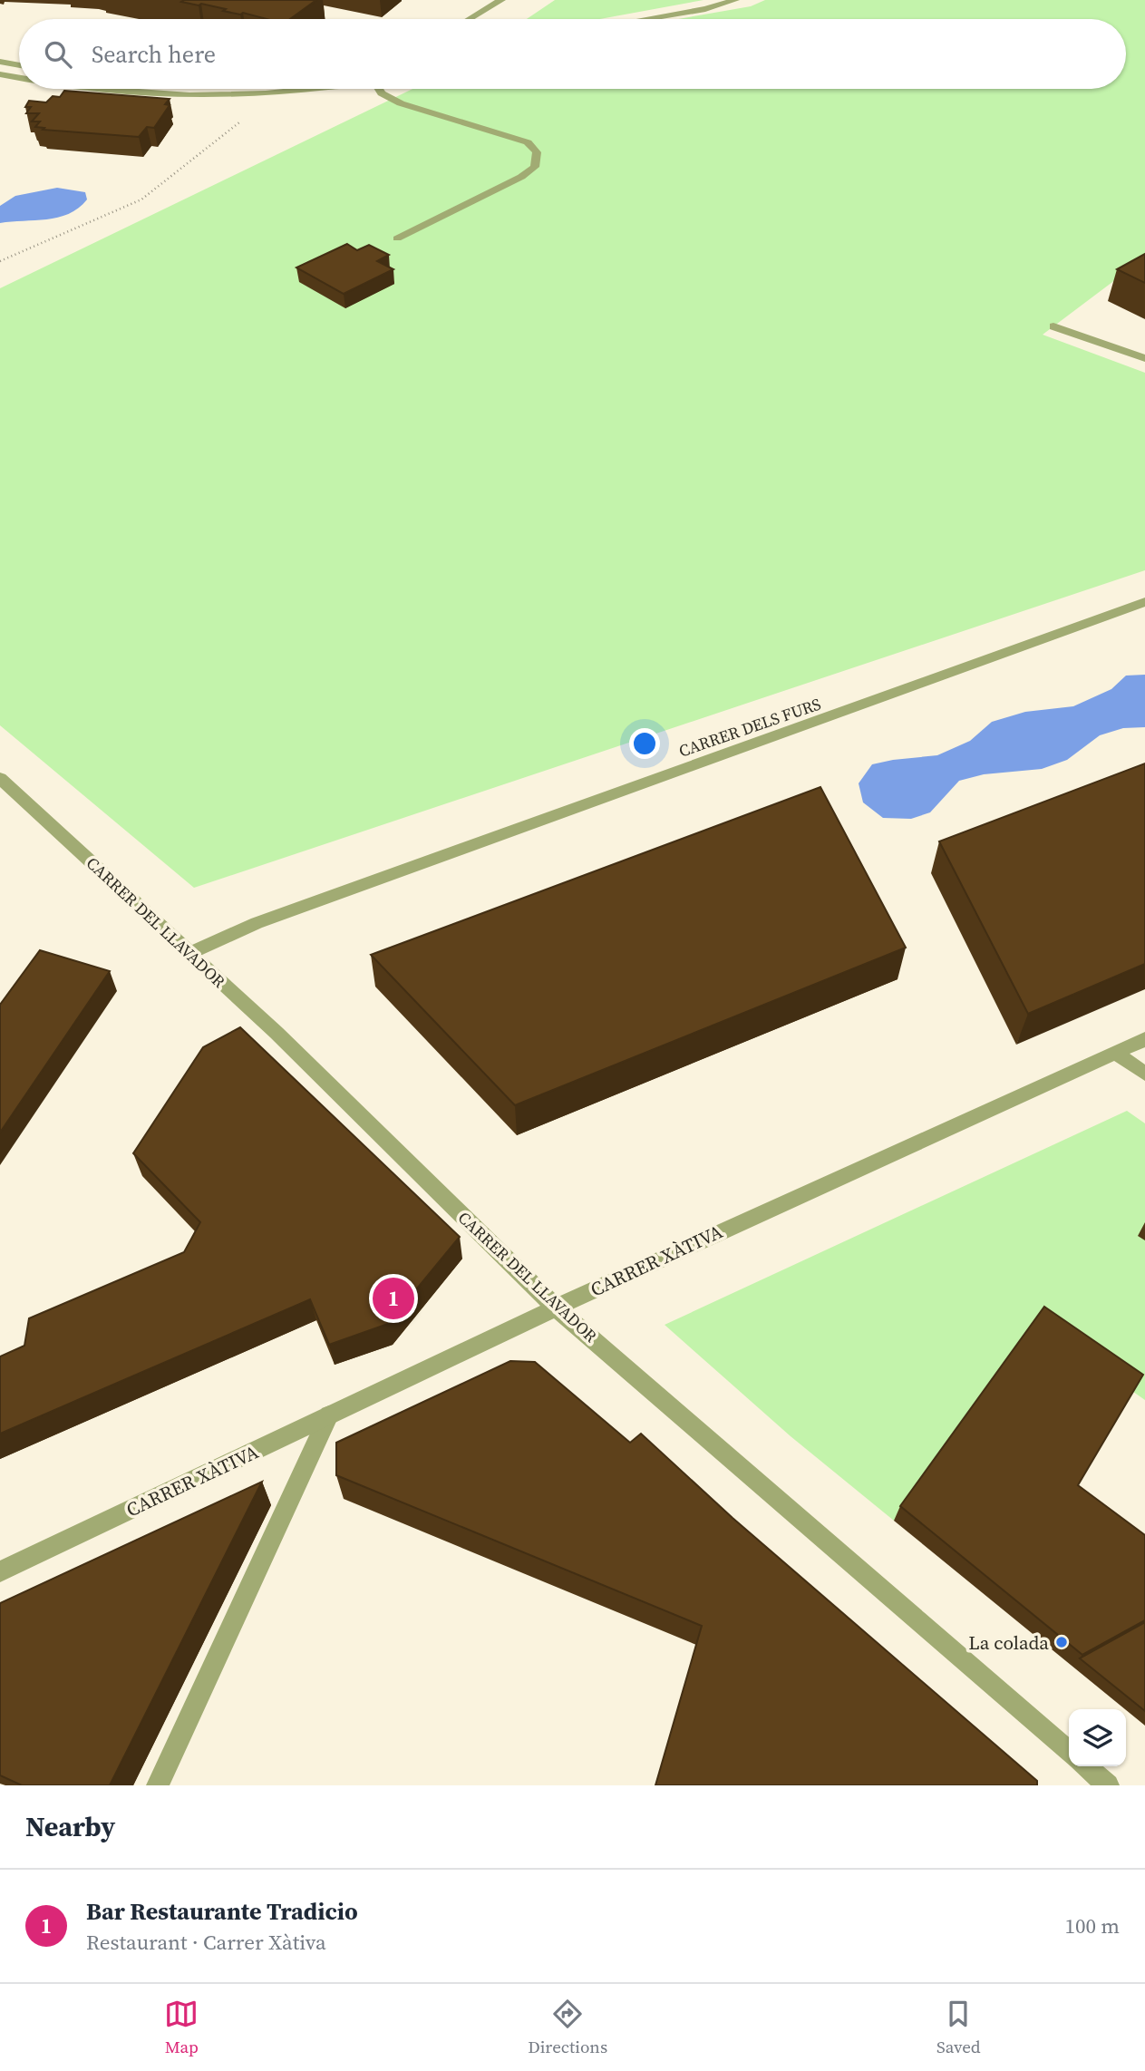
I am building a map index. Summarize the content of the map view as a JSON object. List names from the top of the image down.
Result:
{
  "streets": {
    "street": ["CARRER DELS FURS", "CARRER DEL LLAVADOR", "CARRER XÀTIVA"]
  },
  "crossings": [
    ["CARRER DELS FURS", "CARRER DEL LLAVADOR"],
    ["CARRER DEL LLAVADOR", "CARRER XÀTIVA"]
  ],
  "places": ["La colada"],
  "page": {
    "search": "Search here",
    "pins": "1",
    "heading": "Nearby",
    "list": [
      {
        "mark": "1",
        "name": "Bar Restaurante Tradicio",
        "note": "Restaurant · Carrer Xàtiva",
        "value": "100 m"
      }
    ],
    "nav": ["Map", "Directions", "Saved"]
  }
}
